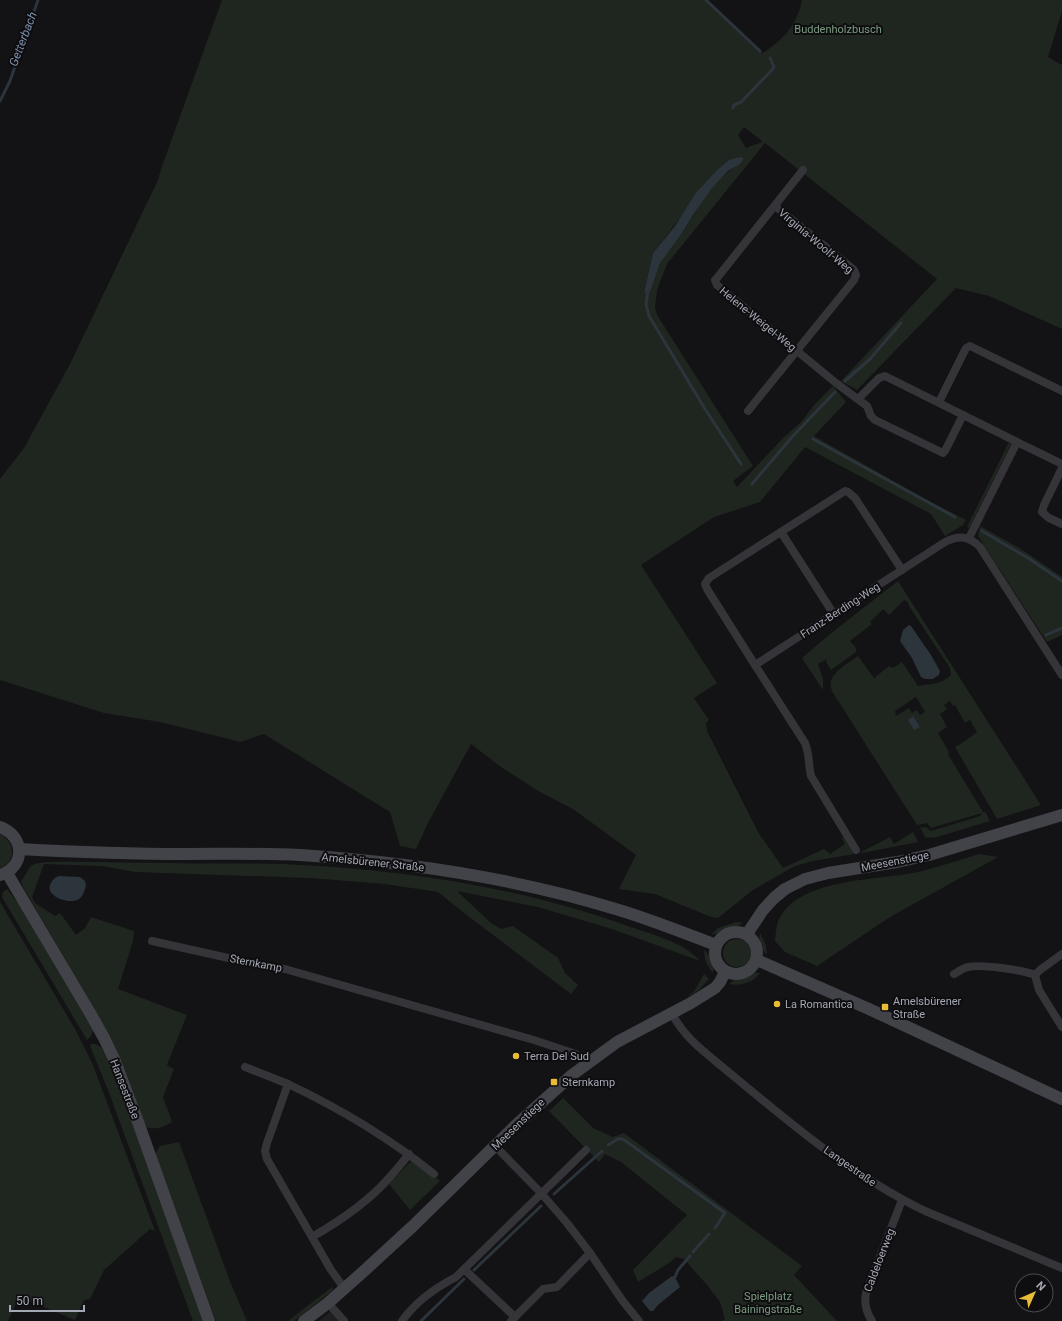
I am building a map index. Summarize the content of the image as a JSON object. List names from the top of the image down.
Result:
{
  "streets": {
    "street": [
      "Virginia-Woolf-Weg",
      "Helene-Weigel-Weg",
      "Franz-Berding-Weg",
      "Meesenstiege",
      "Amelsbürener Straße",
      "Sternkamp",
      "Hansestraße",
      "Langestraße",
      "Caldeloerweg"
    ]
  },
  "crossings": [
    ["Virginia-Woolf-Weg", "Helene-Weigel-Weg"],
    ["Meesenstiege", "Amelsbürener Straße"],
    ["Meesenstiege", "Sternkamp"],
    ["Meesenstiege", "Langestraße"],
    ["Langestraße", "Caldeloerweg"]
  ],
  "water": ["Getterbach"],
  "parks": ["Buddenholzbusch", "Spielplatz Bainingstraße"],
  "places": {
    "other": ["La Romantica", "Terra Del Sud"],
    "transit": ["Amelsbürener Straße", "Sternkamp"]
  },
  "scale_bar": "50 m",
  "north": "top right"
}
